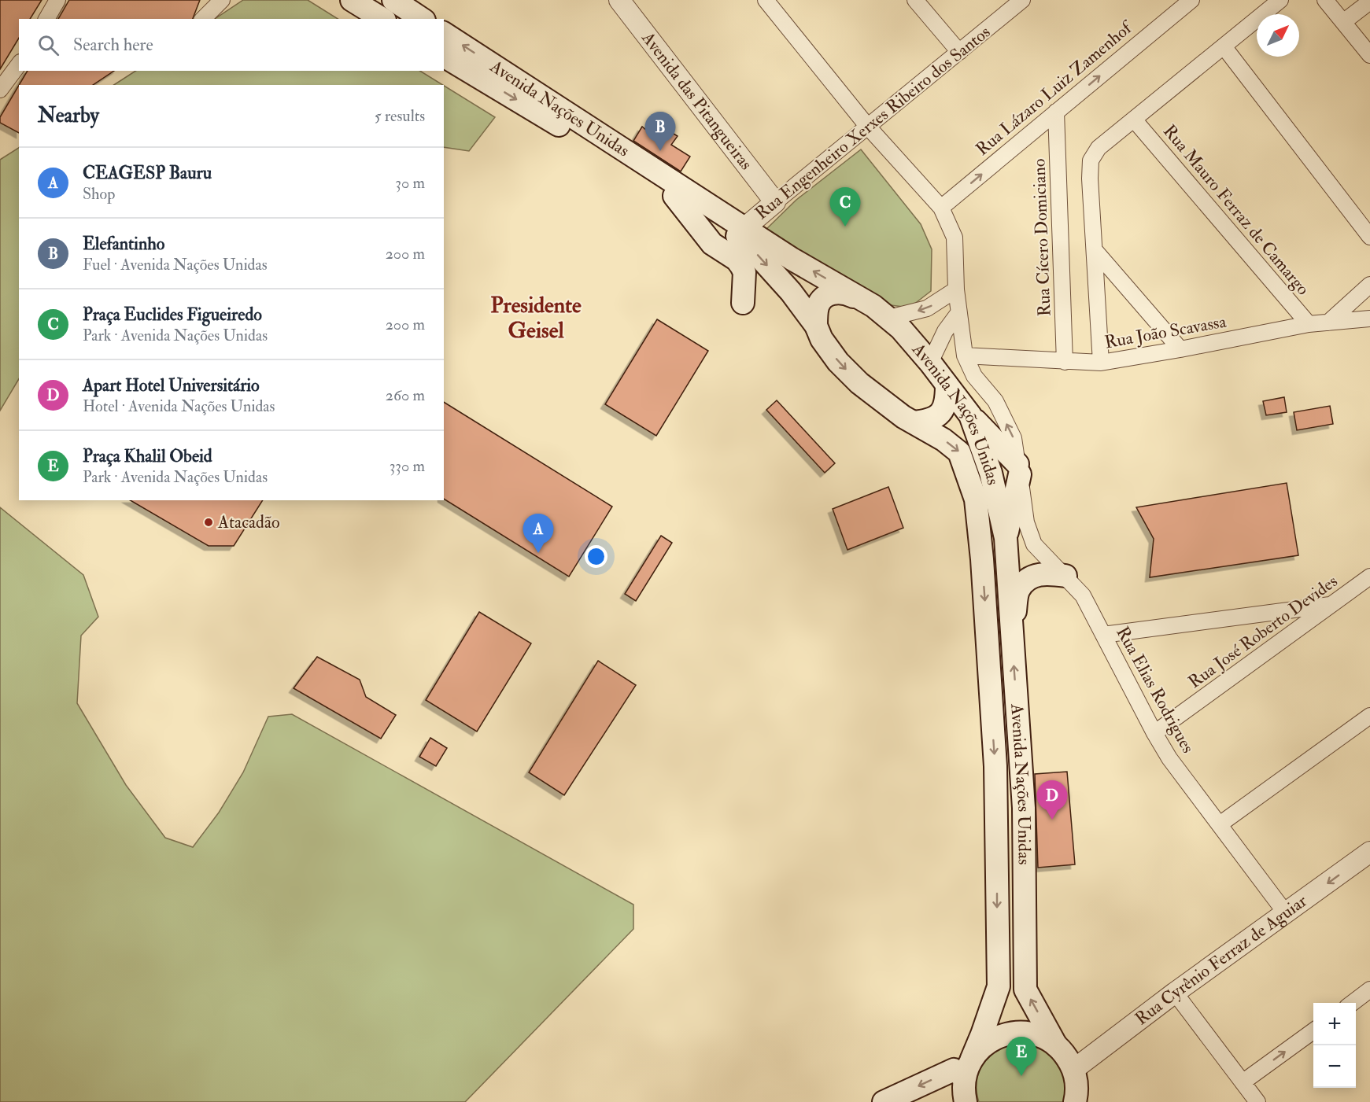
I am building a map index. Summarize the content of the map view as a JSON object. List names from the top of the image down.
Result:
{
  "streets": {
    "main road": ["Avenida Nações Unidas"],
    "street": [
      "Rua Lázaro Luiz Zamenhof",
      "Avenida das Pitangueiras",
      "Rua Engenheiro Xerxes Ribeiro dos Santos",
      "Rua Mauro Ferraz de Camargo",
      "Rua Cícero Domiciano",
      "Rua João Scavassa",
      "Rua José Roberto Devides",
      "Rua Elias Rodrigues",
      "Rua Cyrênio Ferraz de Aguiar"
    ]
  },
  "crossings": [
    ["Rua Lázaro Luiz Zamenhof", "Rua Cícero Domiciano"],
    ["Rua Lázaro Luiz Zamenhof", "Rua Elias Rodrigues"],
    ["Avenida das Pitangueiras", "Rua Engenheiro Xerxes Ribeiro dos Santos"],
    ["Avenida Nações Unidas", "Rua Engenheiro Xerxes Ribeiro dos Santos"],
    ["Avenida Nações Unidas", "Rua Cyrênio Ferraz de Aguiar"],
    ["Rua Engenheiro Xerxes Ribeiro dos Santos", "Rua Elias Rodrigues"],
    ["Rua Mauro Ferraz de Camargo", "Rua João Scavassa"],
    ["Rua Cícero Domiciano", "Rua João Scavassa"],
    ["Rua João Scavassa", "Rua Elias Rodrigues"],
    ["Rua José Roberto Devides", "Rua Elias Rodrigues"],
    ["Rua Elias Rodrigues", "Rua Cyrênio Ferraz de Aguiar"]
  ],
  "districts": ["Presidente Geisel"],
  "places": ["Atacadão"],
  "north": "top right",
  "page": {
    "search": "Search here",
    "heading": ["Nearby", "5 results"],
    "pins": [
      "B",
      "C",
      "A",
      "D",
      "E"
    ],
    "list": [
      {
        "mark": "A",
        "name": "CEAGESP Bauru",
        "note": "Shop",
        "value": "30 m"
      },
      {
        "mark": "B",
        "name": "Elefantinho",
        "note": "Fuel · Avenida Nações Unidas",
        "value": "200 m"
      },
      {
        "mark": "C",
        "name": "Praça Euclides Figueiredo",
        "note": "Park · Avenida Nações Unidas",
        "value": "200 m"
      },
      {
        "mark": "D",
        "name": "Apart Hotel Universitário",
        "note": "Hotel · Avenida Nações Unidas",
        "value": "260 m"
      },
      {
        "mark": "E",
        "name": "Praça Khalil Obeid",
        "note": "Park · Avenida Nações Unidas",
        "value": "330 m"
      }
    ],
    "map_buttons": ["+", "−"]
  }
}
